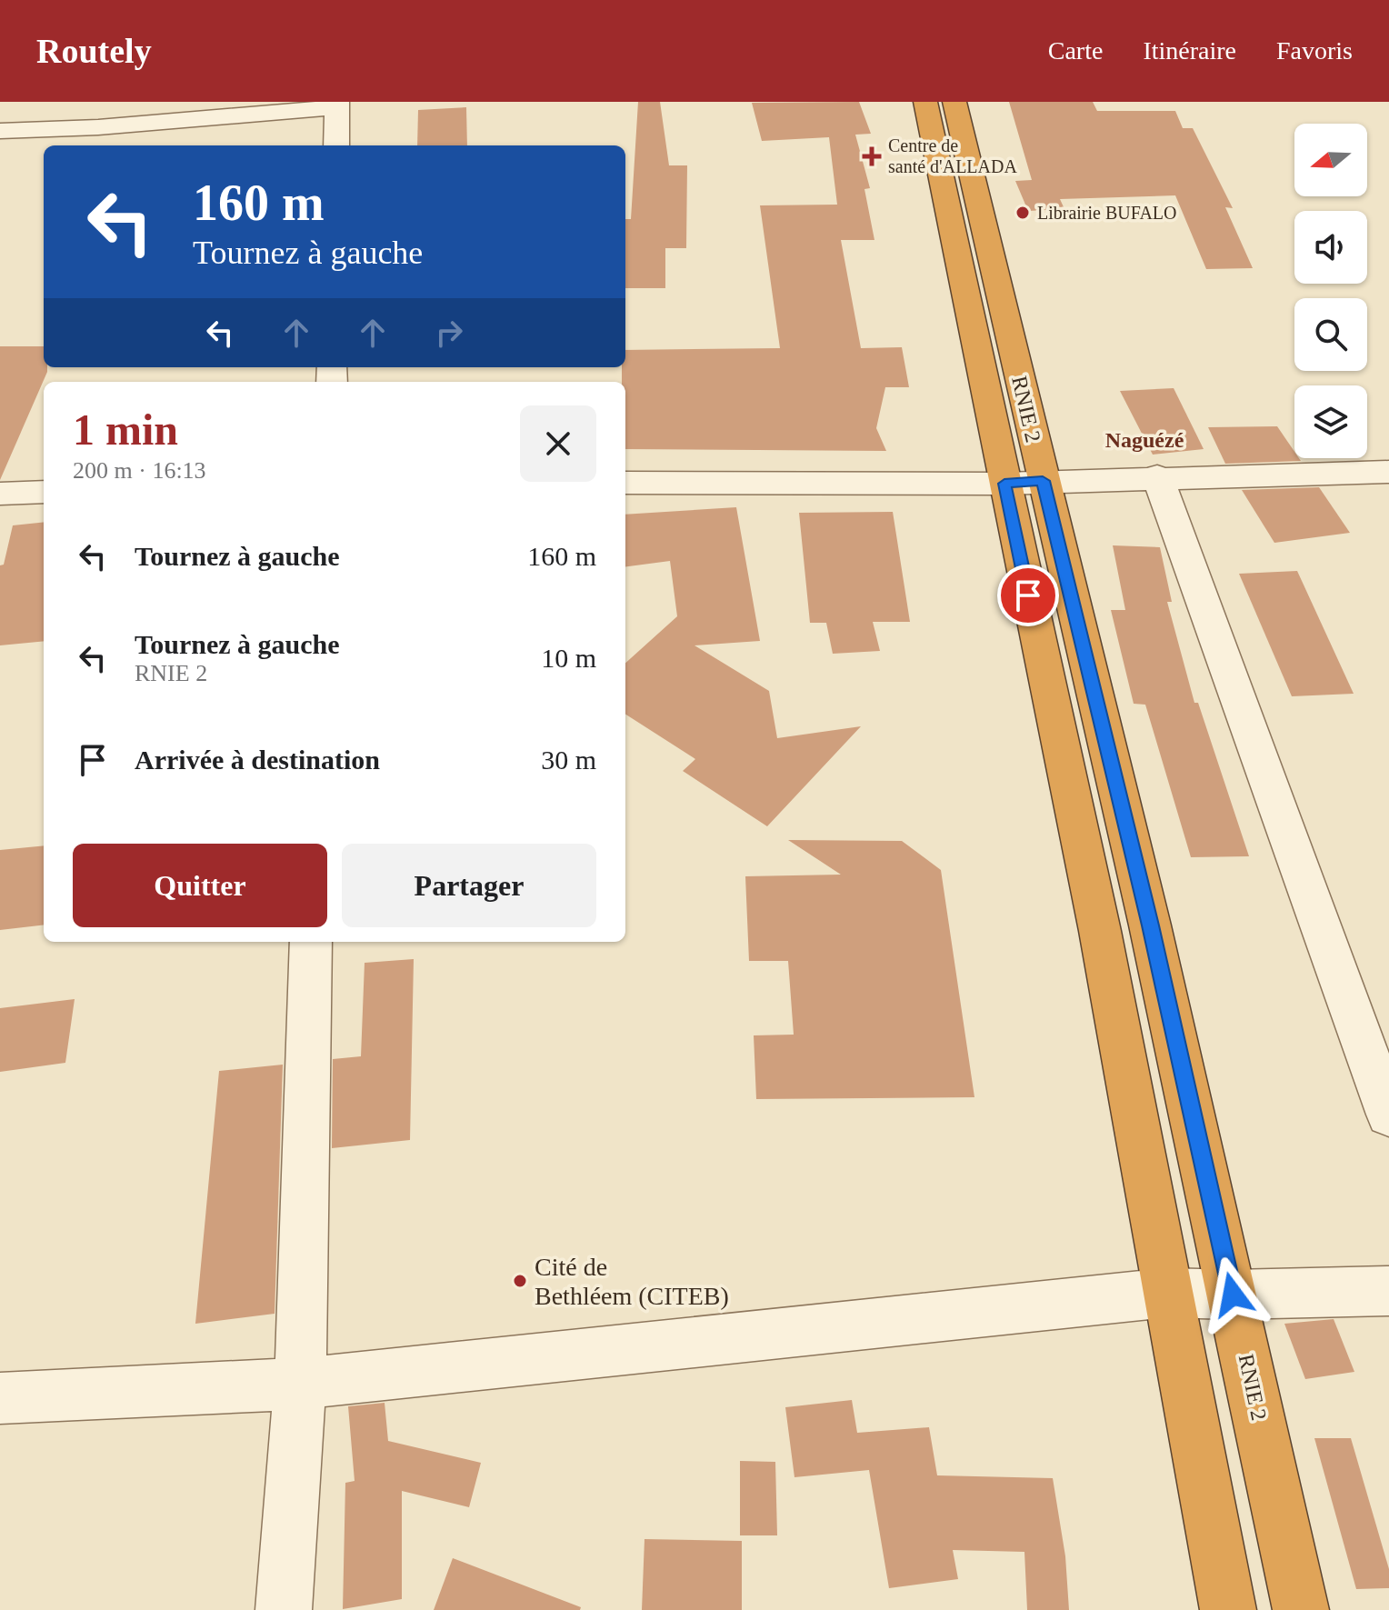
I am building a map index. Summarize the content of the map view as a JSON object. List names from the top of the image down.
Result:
{
  "streets": {
    "highway": ["RNIE 2"]
  },
  "districts": ["Naguézé"],
  "places": {
    "health": ["Centre de santé d'ALLADA"],
    "other": ["Librairie BUFALO", "Cité de Bethléem (CITEB)"]
  },
  "north": "left",
  "page": {
    "header": "Routely",
    "nav": ["Carte", "Itinéraire", "Favoris"],
    "turn": ["160 m", "Tournez à gauche"],
    "heading": ["1 min", "200 m · 16:13"],
    "list": [
      {
        "name": "Tournez à gauche",
        "value": "160 m"
      },
      {
        "name": "Tournez à gauche",
        "note": "RNIE 2",
        "value": "10 m"
      },
      {
        "name": "Arrivée à destination",
        "value": "30 m"
      }
    ],
    "buttons": ["Quitter", "Partager"]
  }
}
